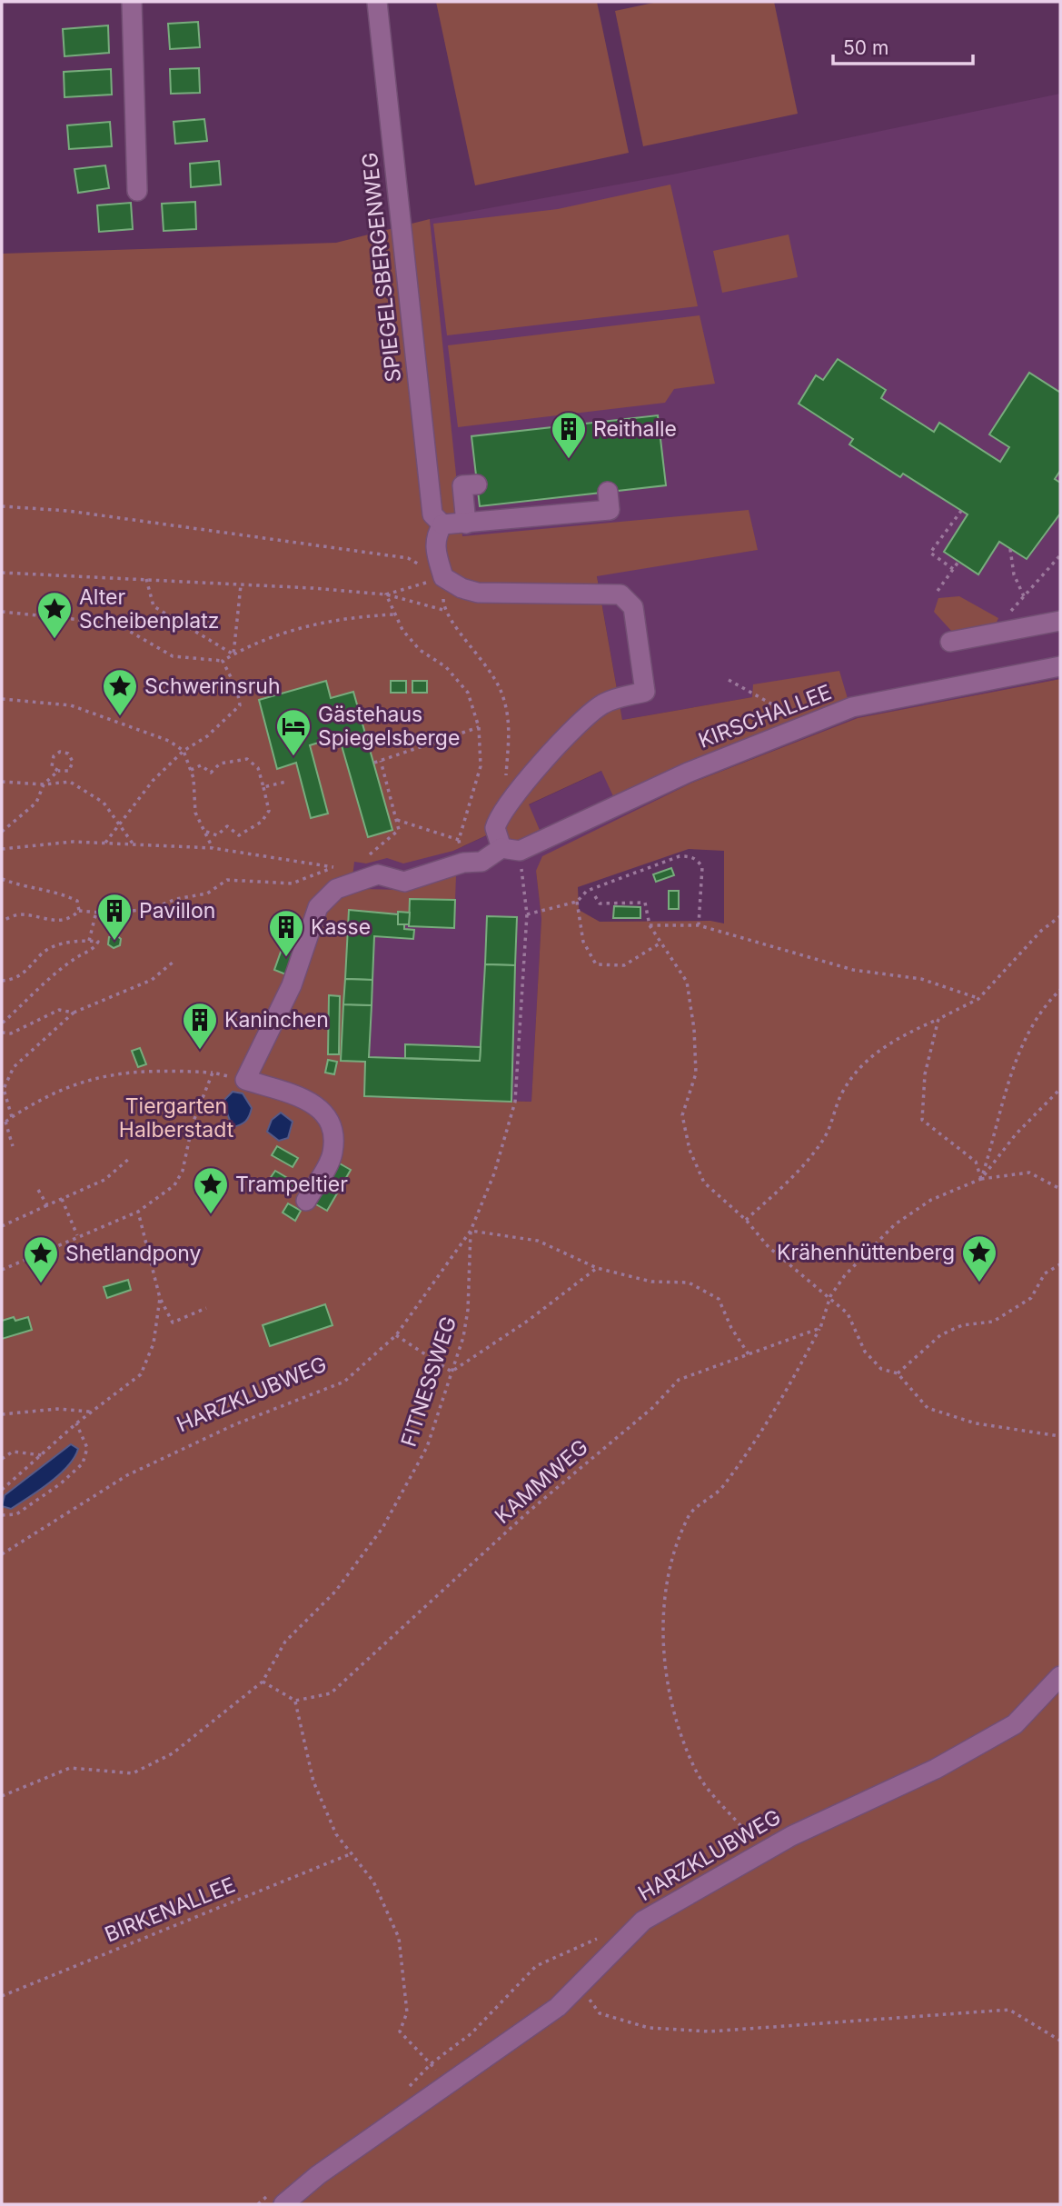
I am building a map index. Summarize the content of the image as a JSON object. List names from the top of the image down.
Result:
{
  "streets": {
    "street": ["SPIEGELSBERGENWEG", "KIRSCHALLEE", "HARZKLUBWEG"],
    "path": ["FITNESSWEG", "KAMMWEG", "BIRKENALLEE"]
  },
  "crossings": [
    ["KIRSCHALLEE", "HARZKLUBWEG"],
    ["FITNESSWEG", "HARZKLUBWEG"]
  ],
  "parks": ["Tiergarten Halberstadt"],
  "places": {
    "building": [
      "Reithalle",
      "Pavillon",
      "Kasse",
      "Kaninchen"
    ],
    "place": [
      "Alter Scheibenplatz",
      "Schwerinsruh",
      "Trampeltier",
      "Krähenhüttenberg",
      "Shetlandpony"
    ],
    "hotel": ["Gästehaus Spiegelsberge"]
  },
  "scale_bar": "50 m"
}
